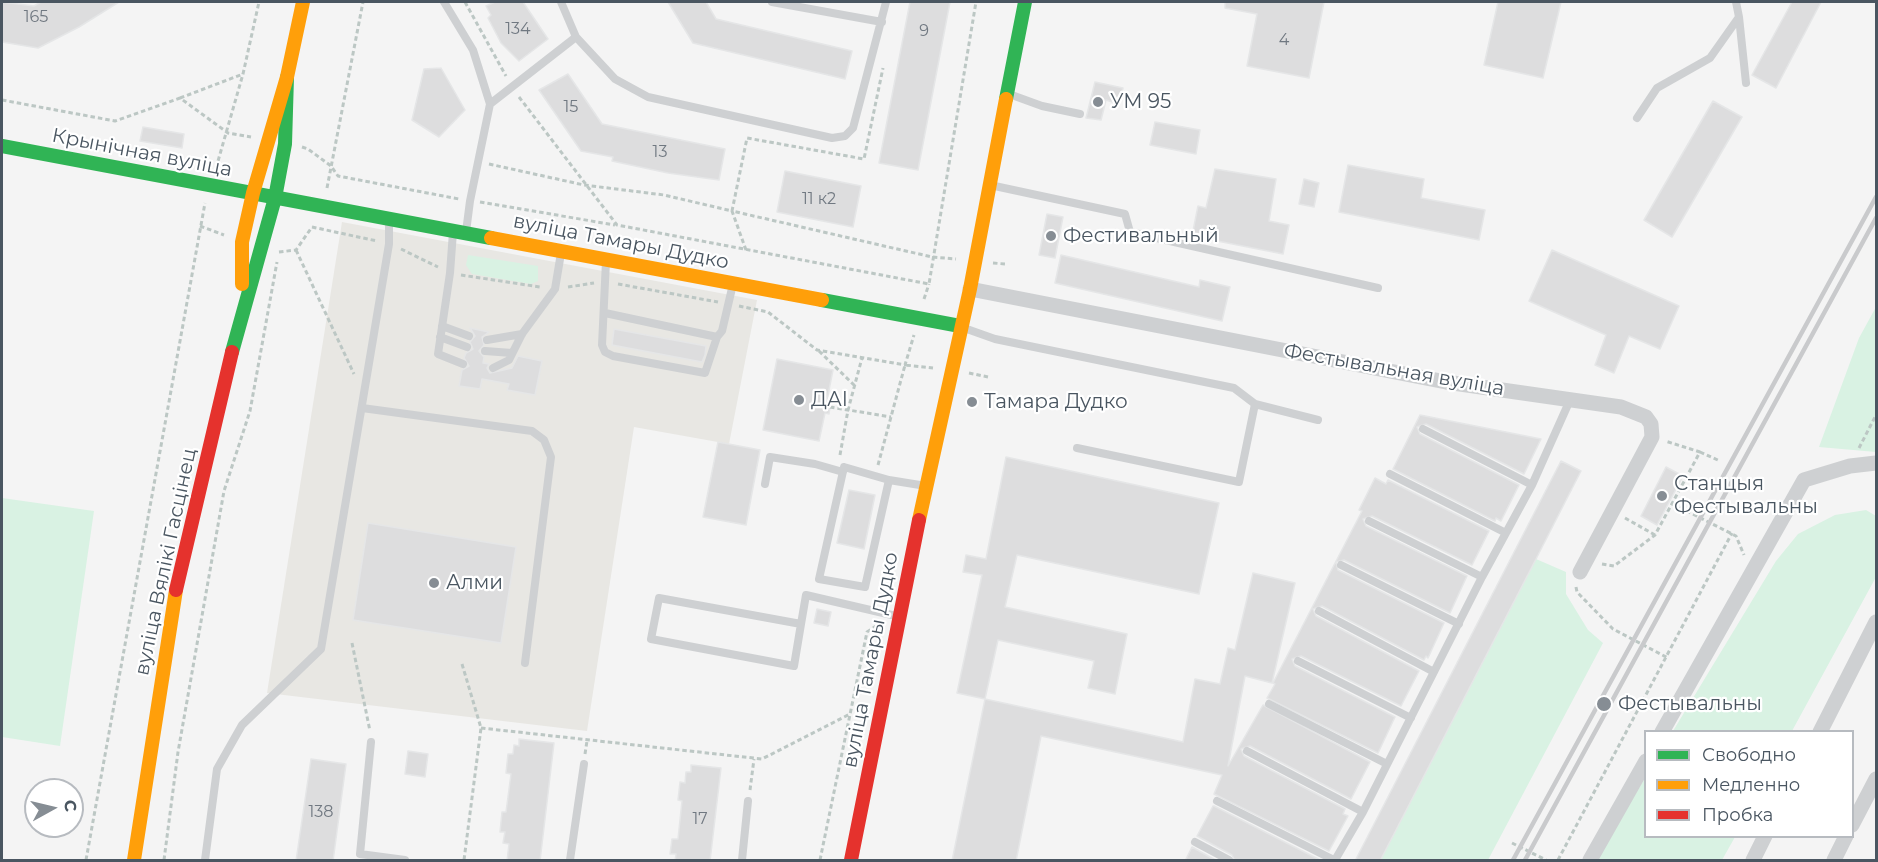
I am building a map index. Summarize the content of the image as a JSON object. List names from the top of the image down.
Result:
{
  "streets": {
    "street": [
      "Крынічная вуліца",
      "вуліца Тамары Дудко",
      "Фестывальная вуліца",
      "вуліца Вялікі Гасцінец"
    ]
  },
  "crossings": [
    ["Крынічная вуліца", "вуліца Тамары Дудко"],
    ["Крынічная вуліца", "вуліца Вялікі Гасцінец"],
    ["вуліца Тамары Дудко", "Фестывальная вуліца"],
    ["вуліца Тамары Дудко", "вуліца Вялікі Гасцінец"]
  ],
  "places": [
    "УМ 95",
    "Фестивальный",
    "ДАІ",
    "Тамара Дудко",
    "Станцыя Фестывальны",
    "Алми",
    "Фестывальны"
  ],
  "house_numbers": [
    "165",
    "134",
    "9",
    "4",
    "15",
    "13",
    "11 к2",
    "138",
    "17"
  ],
  "legend": ["Свободно", "Медленно", "Пробка"],
  "north": "right"
}
